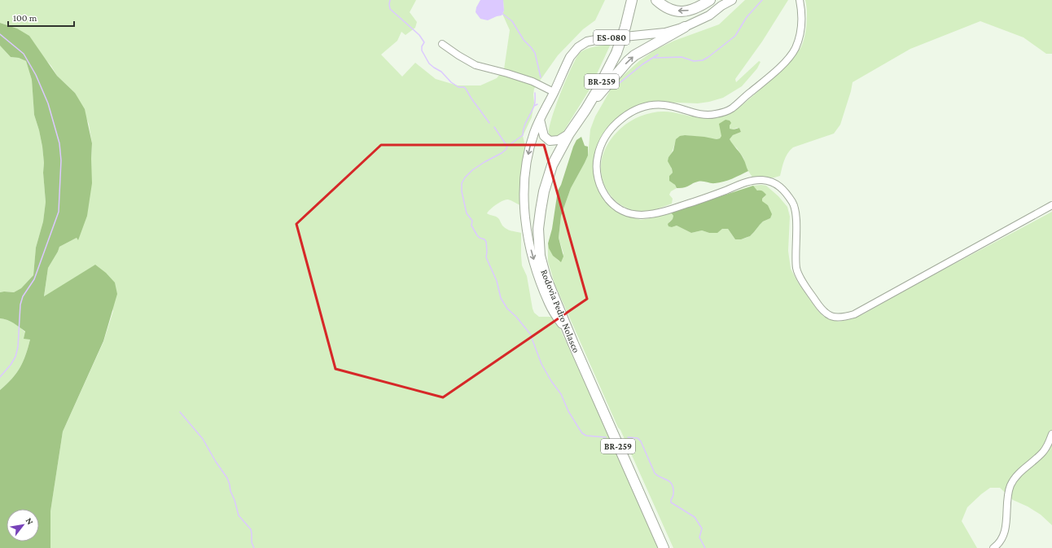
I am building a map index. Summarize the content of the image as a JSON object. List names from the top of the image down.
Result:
{
  "streets": {
    "highway": ["ES-080", "BR-259", "Rodovia Pedro Nolasco"]
  },
  "crossings": [
    ["ES-080", "Rodovia Pedro Nolasco"]
  ],
  "scale_bar": "100 m",
  "north": "top right"
}
